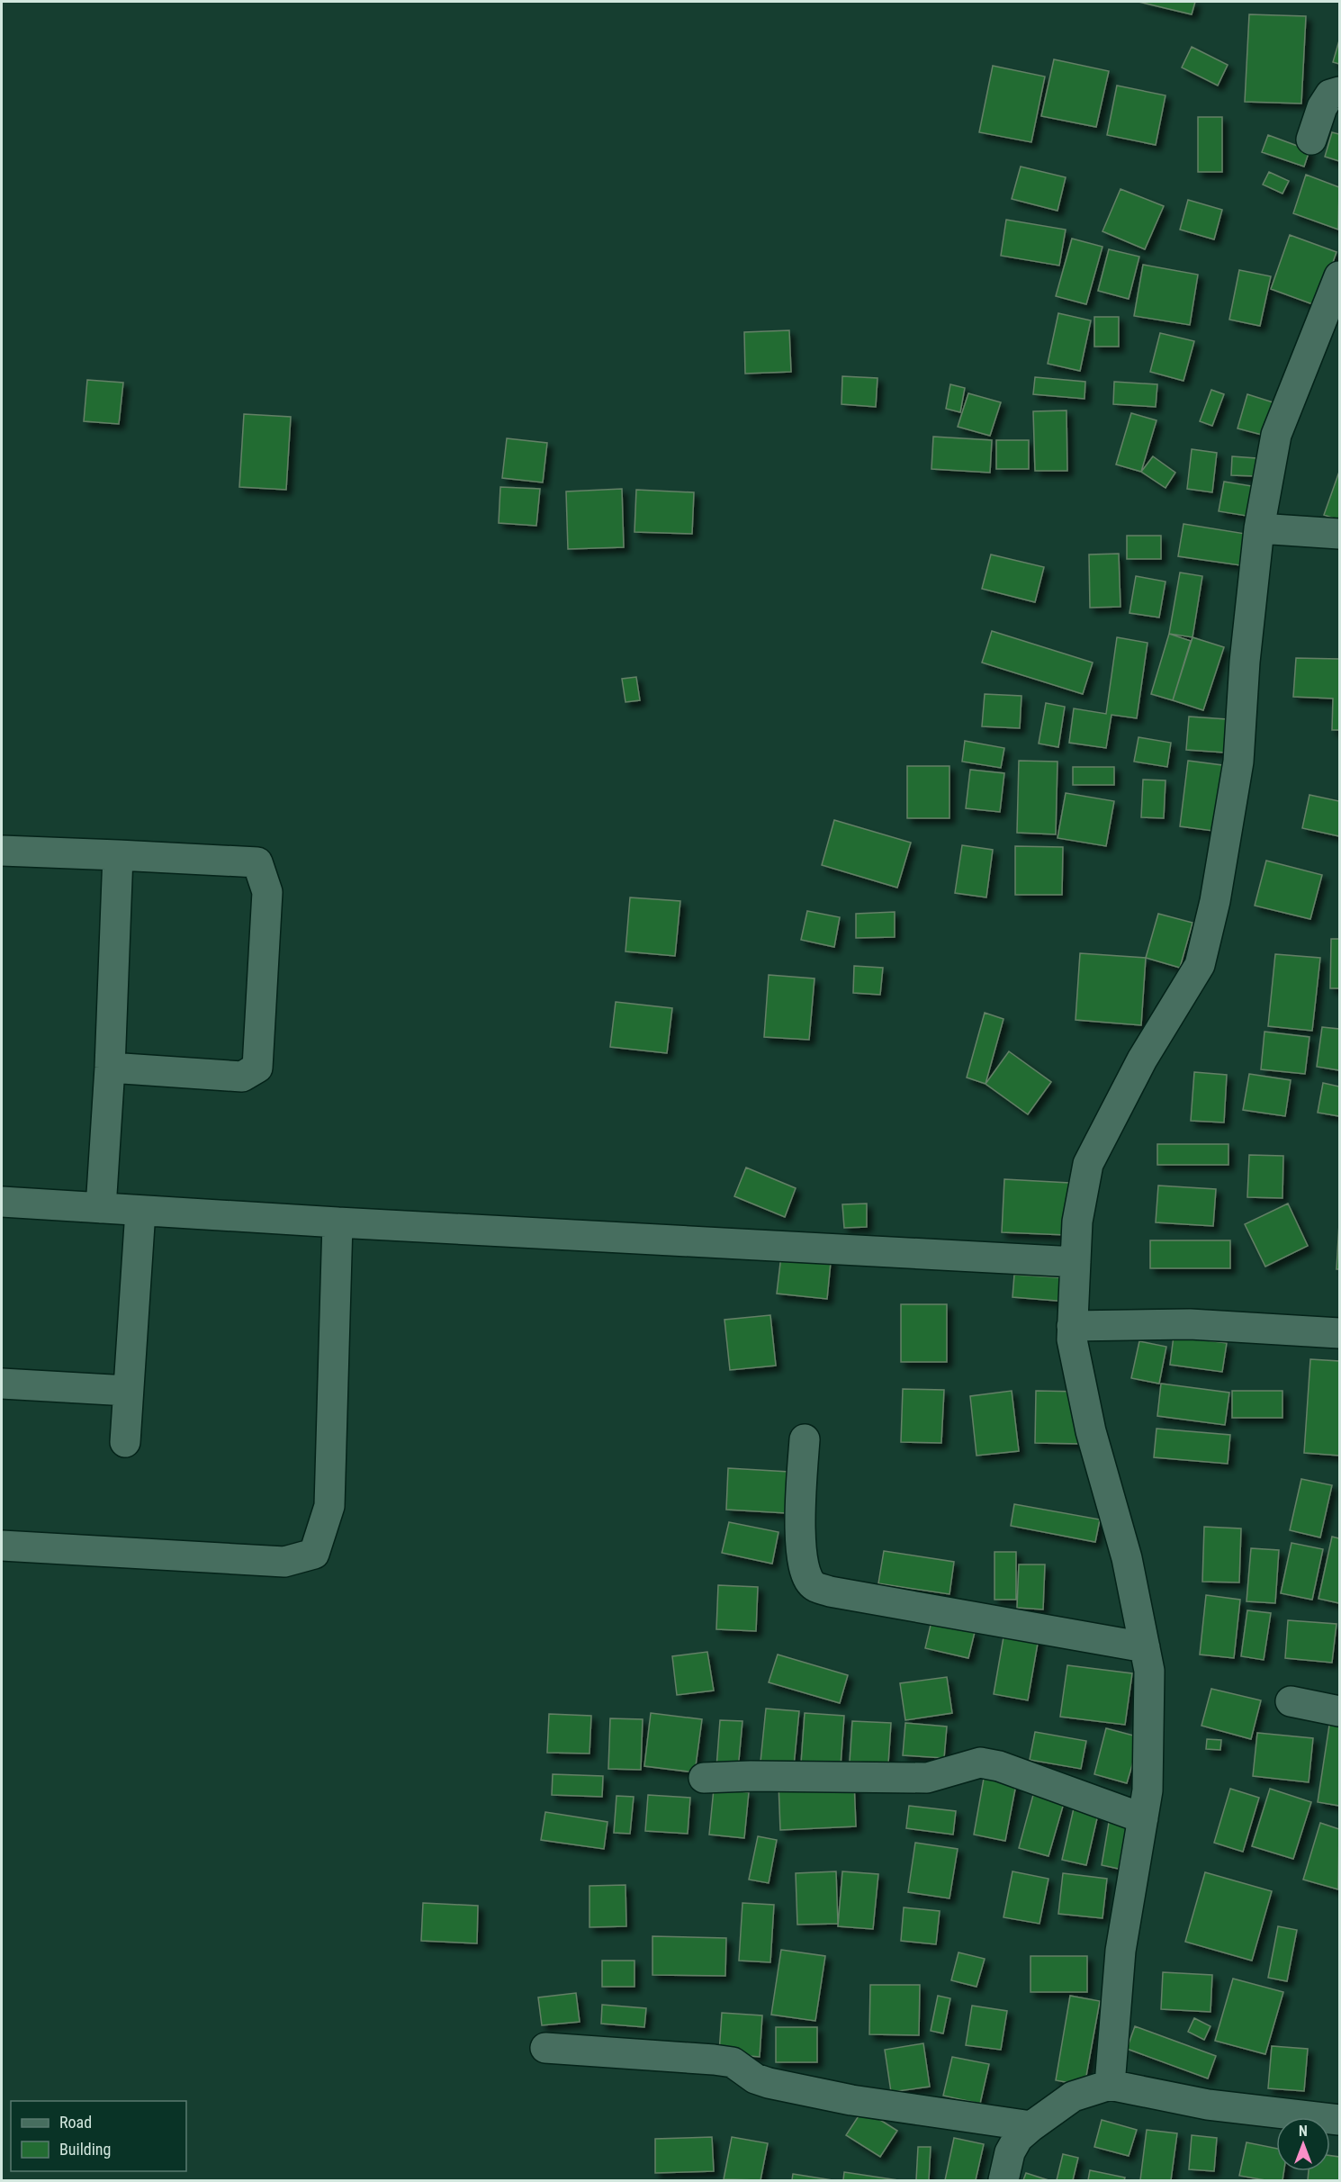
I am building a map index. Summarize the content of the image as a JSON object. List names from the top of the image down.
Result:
{
  "legend": ["Road", "Building"],
  "north": "top"
}
